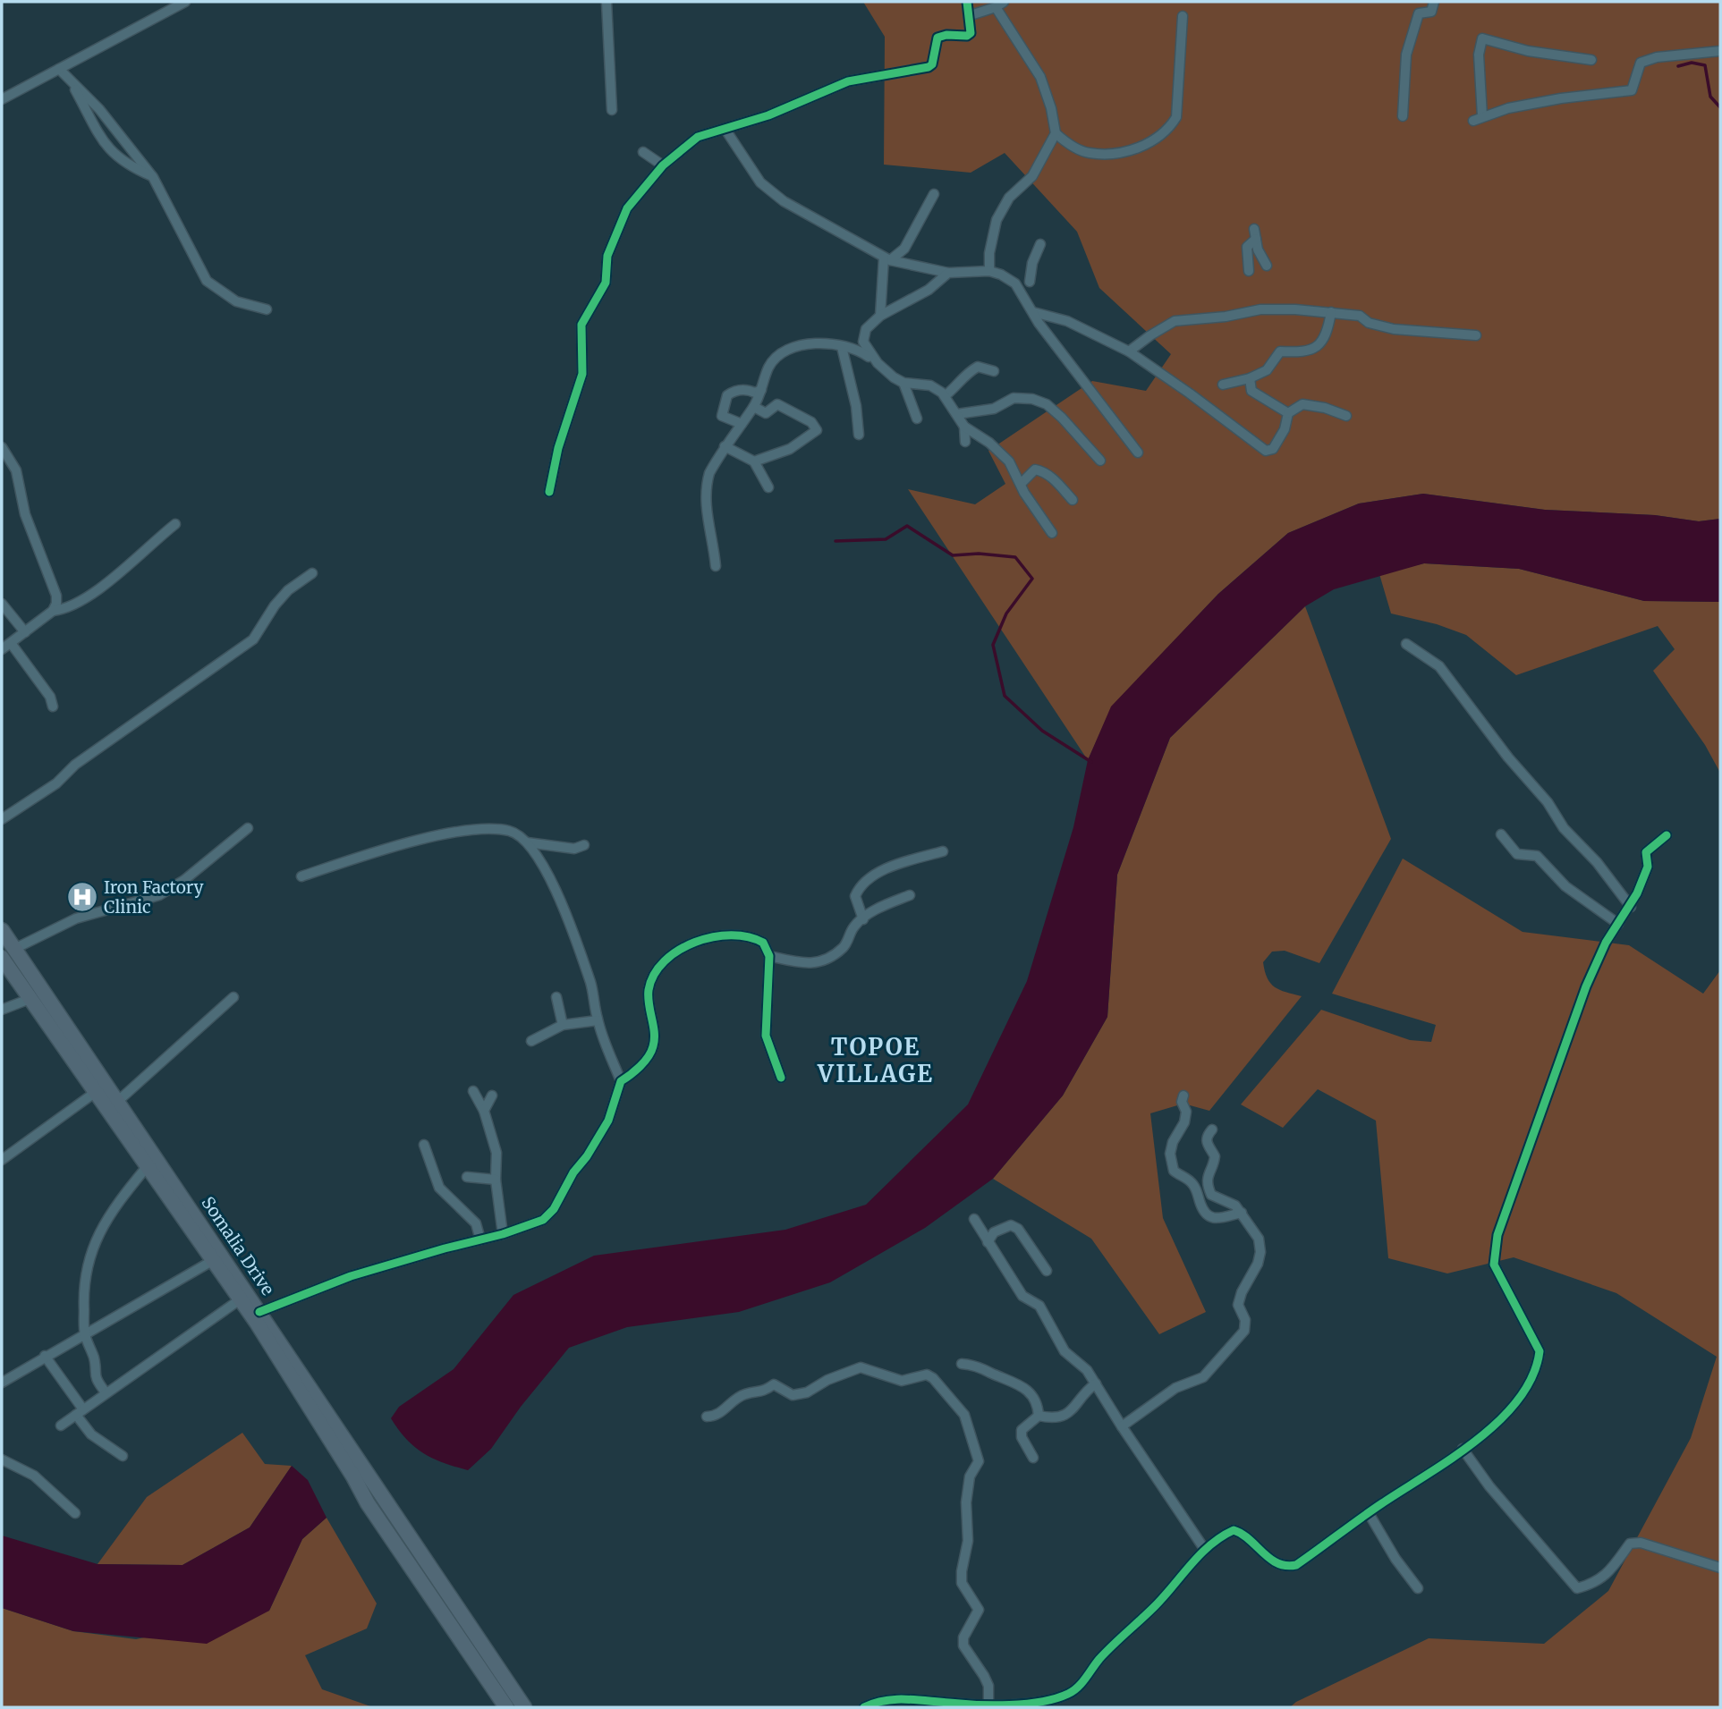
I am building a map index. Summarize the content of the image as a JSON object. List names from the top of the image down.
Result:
{
  "streets": {
    "main road": ["Somalia Drive"]
  },
  "districts": ["TOPOE VILLAGE"],
  "places": {
    "hospital": ["Iron Factory Clinic"]
  }
}
